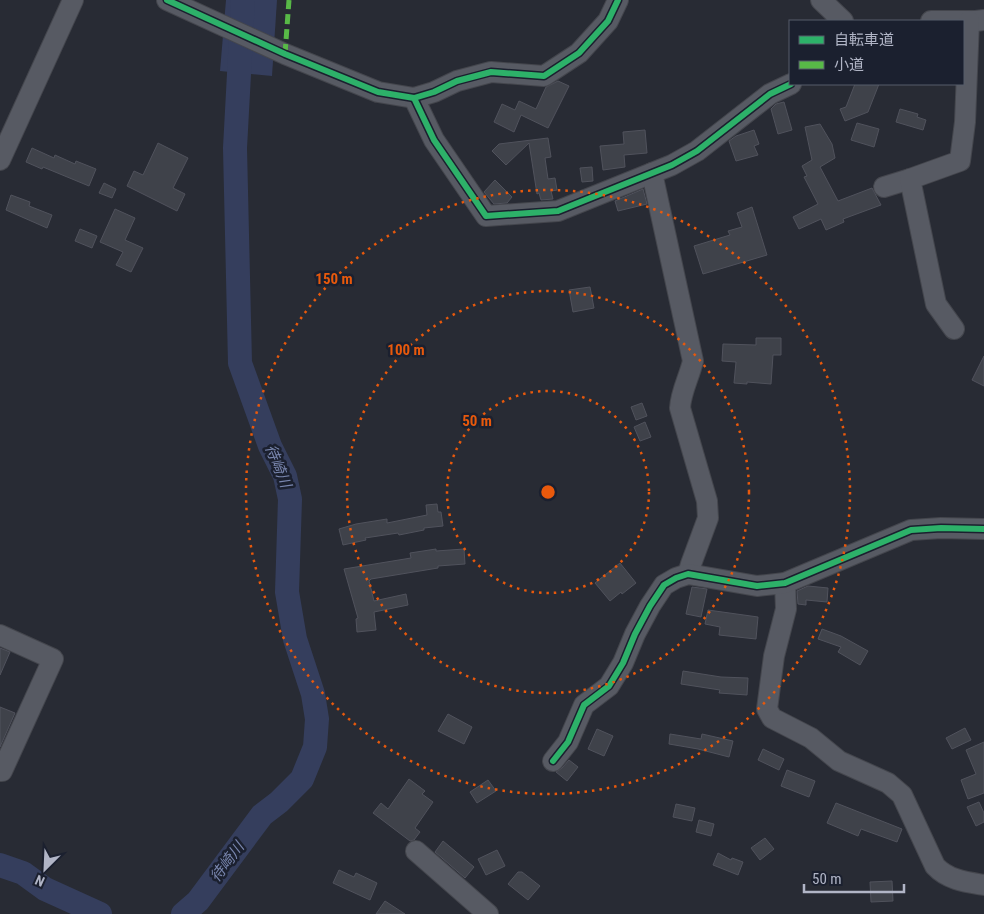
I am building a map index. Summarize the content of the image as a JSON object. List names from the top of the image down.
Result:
{
  "water": ["待崎川"],
  "legend": ["自転車道", "小道"],
  "scale_bar": "50 m",
  "north": "bottom left",
  "rings": ["150 m", "100 m", "50 m"]
}
